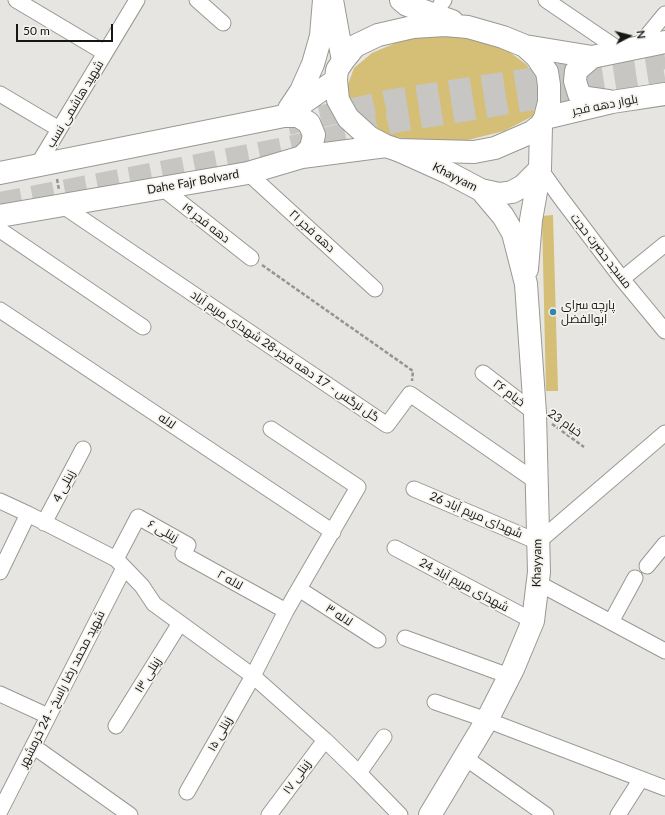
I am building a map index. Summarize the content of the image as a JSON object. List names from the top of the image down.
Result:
{
  "streets": {
    "main road": ["بلوار دهه فجر", "Khayyam", "Dahe Fajr Bolvard"],
    "street": [
      "شهید هاشمی نسب",
      "دهه فجر ۱۹",
      "دهه فجر ۲۱",
      "مسجد حضرت حجت",
      "گل نرگس - 17 دهه فجر-28 شهدای مریم آباد",
      "خیام ۲۶",
      "لاله",
      "زینلی 4",
      "26 شهدای مریم آباد",
      "زینلی ۶",
      "لاله ۲",
      "24 شهدای مریم آباد",
      "لاله ۳",
      "زینلی ۱۳",
      "شهید محمد رضا راسخ - 24 خرمشهر",
      "زینلی ۱۵",
      "زینلی ۱۷"
    ],
    "path": ["خیام 23"]
  },
  "crossings": [
    ["بلوار دهه فجر", "Khayyam"],
    ["بلوار دهه فجر", "Dahe Fajr Bolvard"],
    ["Khayyam", "Dahe Fajr Bolvard"],
    ["Khayyam", "مسجد حضرت حجت"],
    ["Khayyam", "خیام ۲۶"],
    ["Khayyam", "خیام 23"],
    ["Khayyam", "26 شهدای مریم آباد"],
    ["Khayyam", "24 شهدای مریم آباد"],
    ["Dahe Fajr Bolvard", "دهه فجر ۱۹"],
    ["Dahe Fajr Bolvard", "دهه فجر ۲۱"],
    ["Dahe Fajr Bolvard", "گل نرگس - 17 دهه فجر-28 شهدای مریم آباد"],
    ["خیام ۲۶", "خیام 23"],
    ["زینلی ۶", "لاله ۲"],
    ["زینلی ۶", "شهید محمد رضا راسخ - 24 خرمشهر"]
  ],
  "places": ["پارچه سرای ابوالفضل"],
  "scale_bar": "50 m",
  "north": "right"
}
